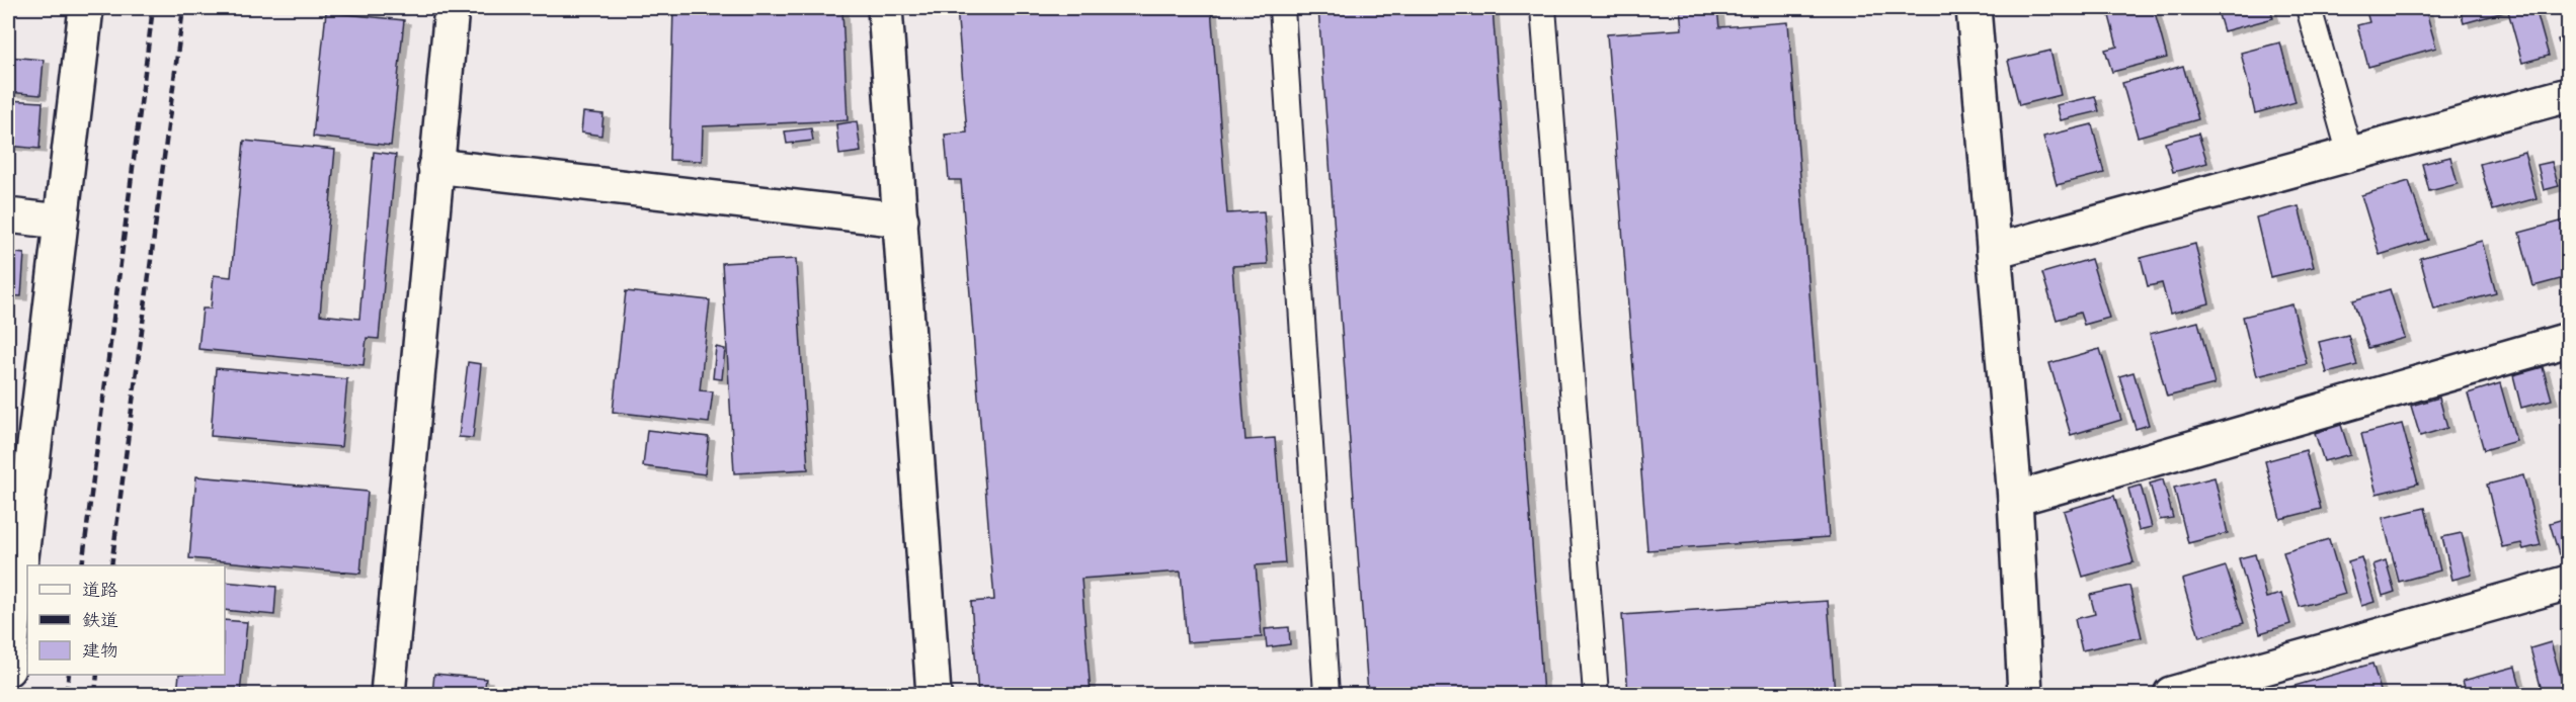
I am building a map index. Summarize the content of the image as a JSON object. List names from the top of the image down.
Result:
{
  "legend": ["道路", "鉄道", "建物"]
}
